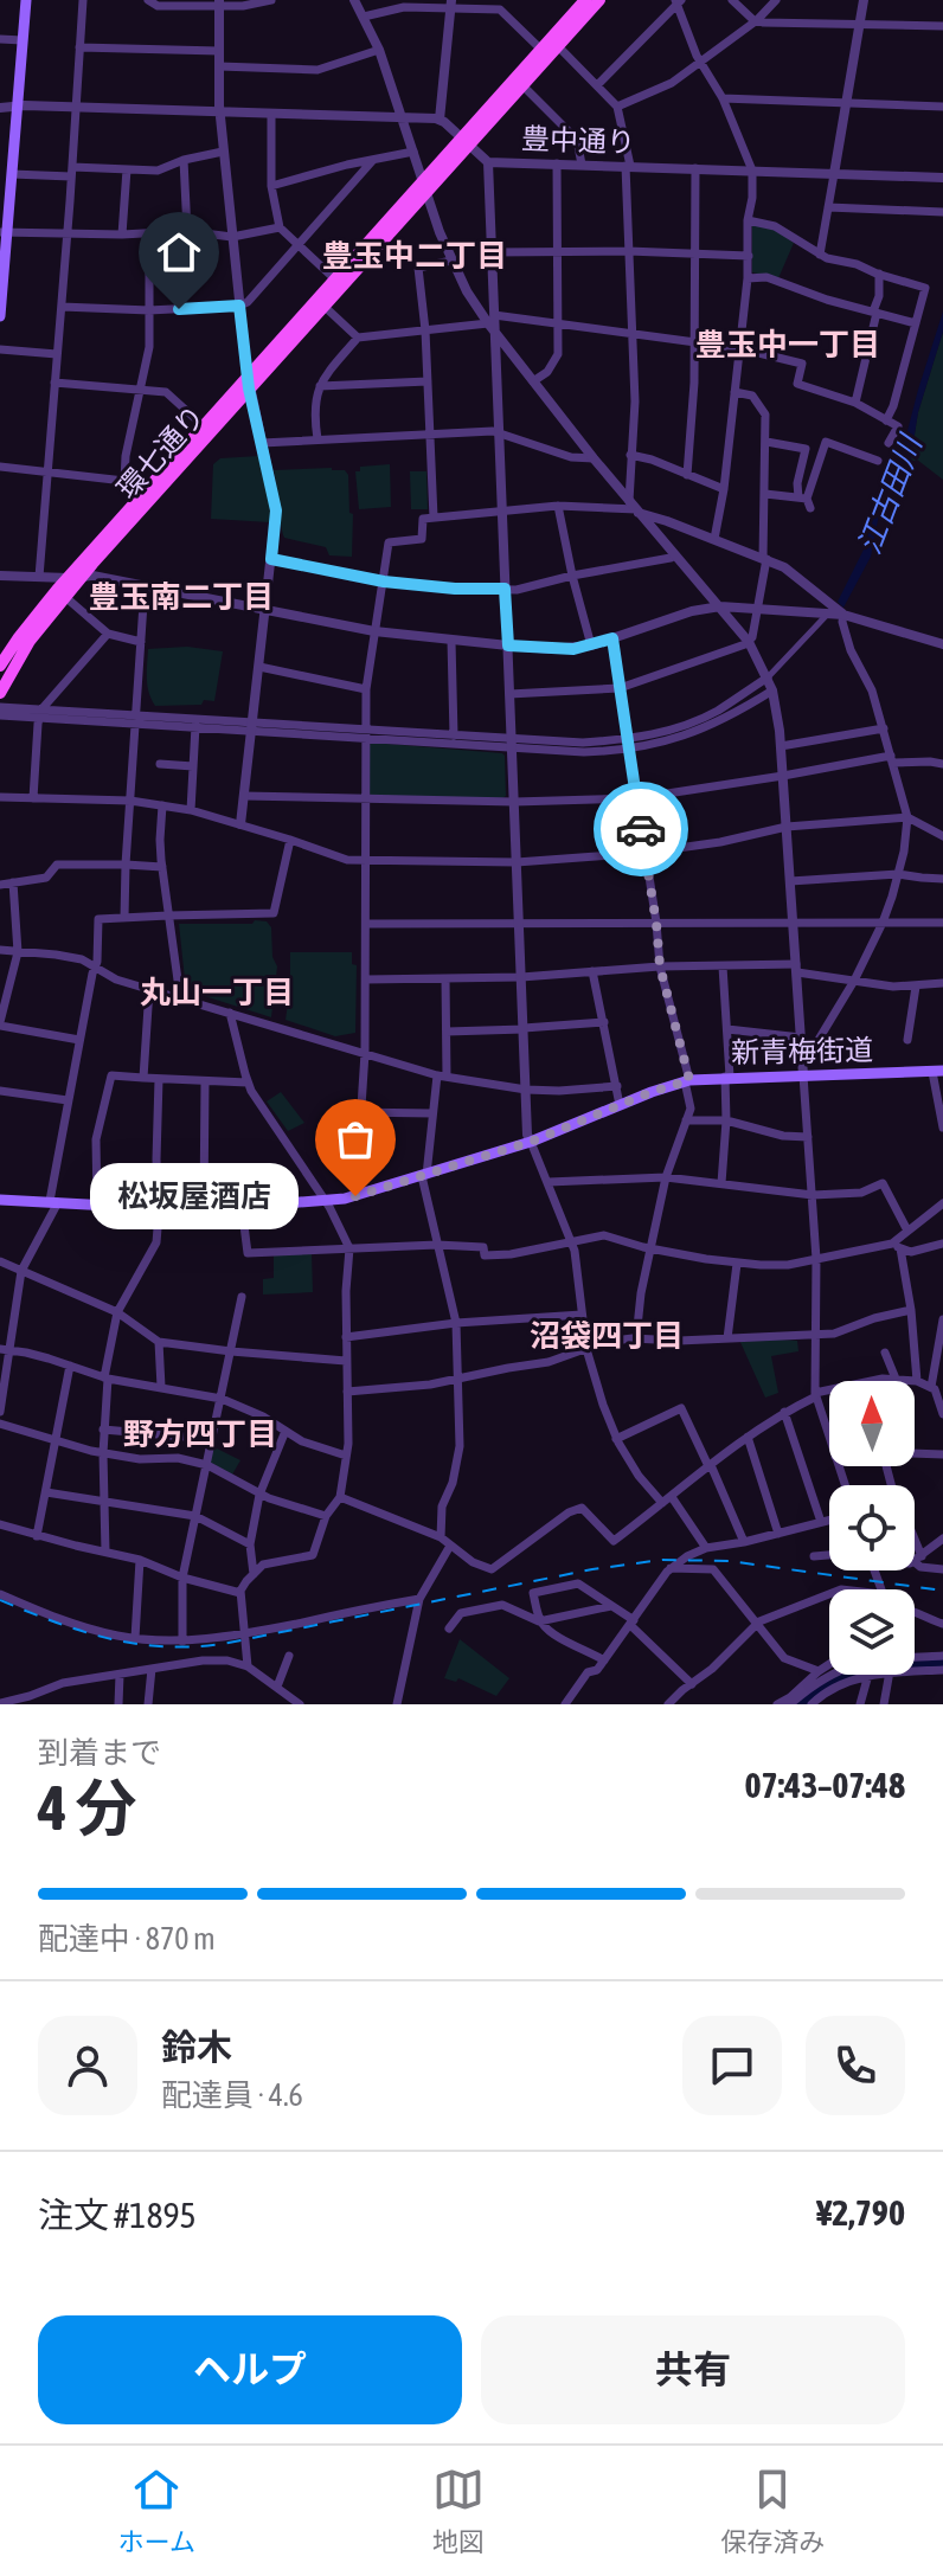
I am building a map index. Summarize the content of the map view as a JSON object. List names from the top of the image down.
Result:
{
  "streets": {
    "main road": ["環七通り", "新青梅街道"],
    "street": ["豊中通り"]
  },
  "crossings": [
    ["豊中通り", "環七通り"]
  ],
  "districts": [
    "豊玉中二丁目",
    "豊玉中一丁目",
    "豊玉南二丁目",
    "丸山一丁目",
    "沼袋四丁目",
    "野方四丁目"
  ],
  "water": ["江古田川"],
  "places": ["松坂屋酒店"],
  "north": "top",
  "page": {
    "bubble": "松坂屋酒店",
    "heading": ["4 分", "到着まで", "07:43–07:48"],
    "panel": [
      "鈴木",
      "配達員 · 4.6",
      "注文 #1895",
      "¥2,790"
    ],
    "bar": "配達中 · 870 m",
    "buttons": ["ヘルプ", "共有"],
    "tabs": ["ホーム", "地図", "保存済み"]
  }
}
